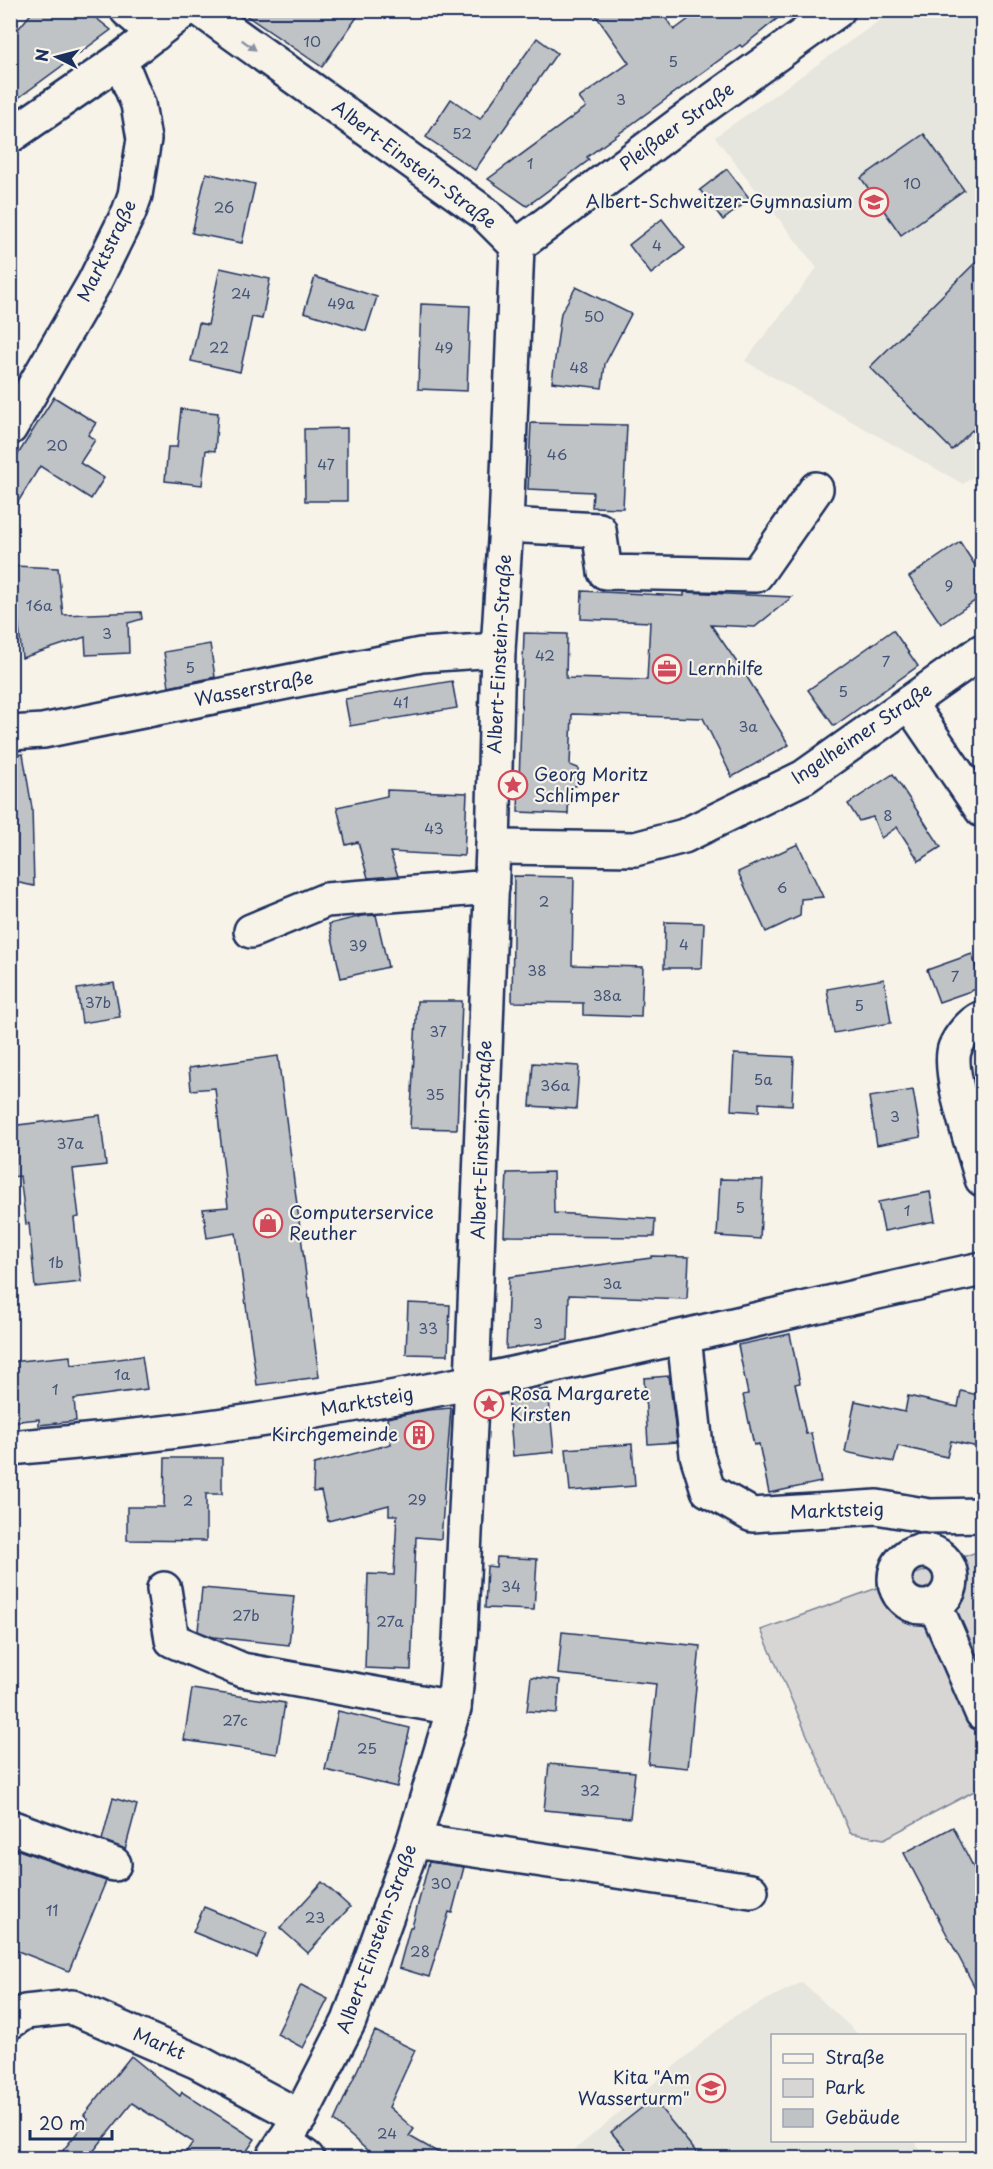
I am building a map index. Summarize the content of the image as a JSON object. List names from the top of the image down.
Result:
{
  "streets": {
    "street": [
      "Pleißaer Straße",
      "Albert-Einstein-Straße",
      "Marktstraße",
      "Wasserstraße",
      "Ingelheimer Straße",
      "Marktsteig",
      "Markt"
    ]
  },
  "crossings": [
    ["Pleißaer Straße", "Albert-Einstein-Straße"],
    ["Albert-Einstein-Straße", "Wasserstraße"],
    ["Albert-Einstein-Straße", "Ingelheimer Straße"],
    ["Albert-Einstein-Straße", "Marktsteig"],
    ["Albert-Einstein-Straße", "Markt"]
  ],
  "places": {
    "school or university": ["Albert-Schweitzer-Gymnasium", "Kita \"Am Wasserturm\""],
    "office": ["Lernhilfe"],
    "place": ["Georg Moritz Schlimper", "Rosa Margarete Kirsten"],
    "shop": ["Computerservice Reuther"],
    "building": ["Kirchgemeinde"]
  },
  "house_numbers": [
    "10",
    "5",
    "3",
    "52",
    "1",
    "10",
    "26",
    "4",
    "24",
    "49a",
    "50",
    "22",
    "49",
    "48",
    "20",
    "46",
    "47",
    "9",
    "16a",
    "3",
    "42",
    "7",
    "5",
    "5",
    "41",
    "3a",
    "8",
    "43",
    "6",
    "2",
    "4",
    "39",
    "38",
    "7",
    "38a",
    "37b",
    "5",
    "37",
    "5a",
    "36a",
    "35",
    "3",
    "37a",
    "5",
    "1",
    "1b",
    "3a",
    "3",
    "33",
    "1a",
    "1",
    "29",
    "2",
    "34",
    "27b",
    "27a",
    "27c",
    "25",
    "32",
    "30",
    "11",
    "23",
    "28",
    "24"
  ],
  "legend": ["Straße", "Park", "Gebäude"],
  "scale_bar": "20 m",
  "north": "left"
}
